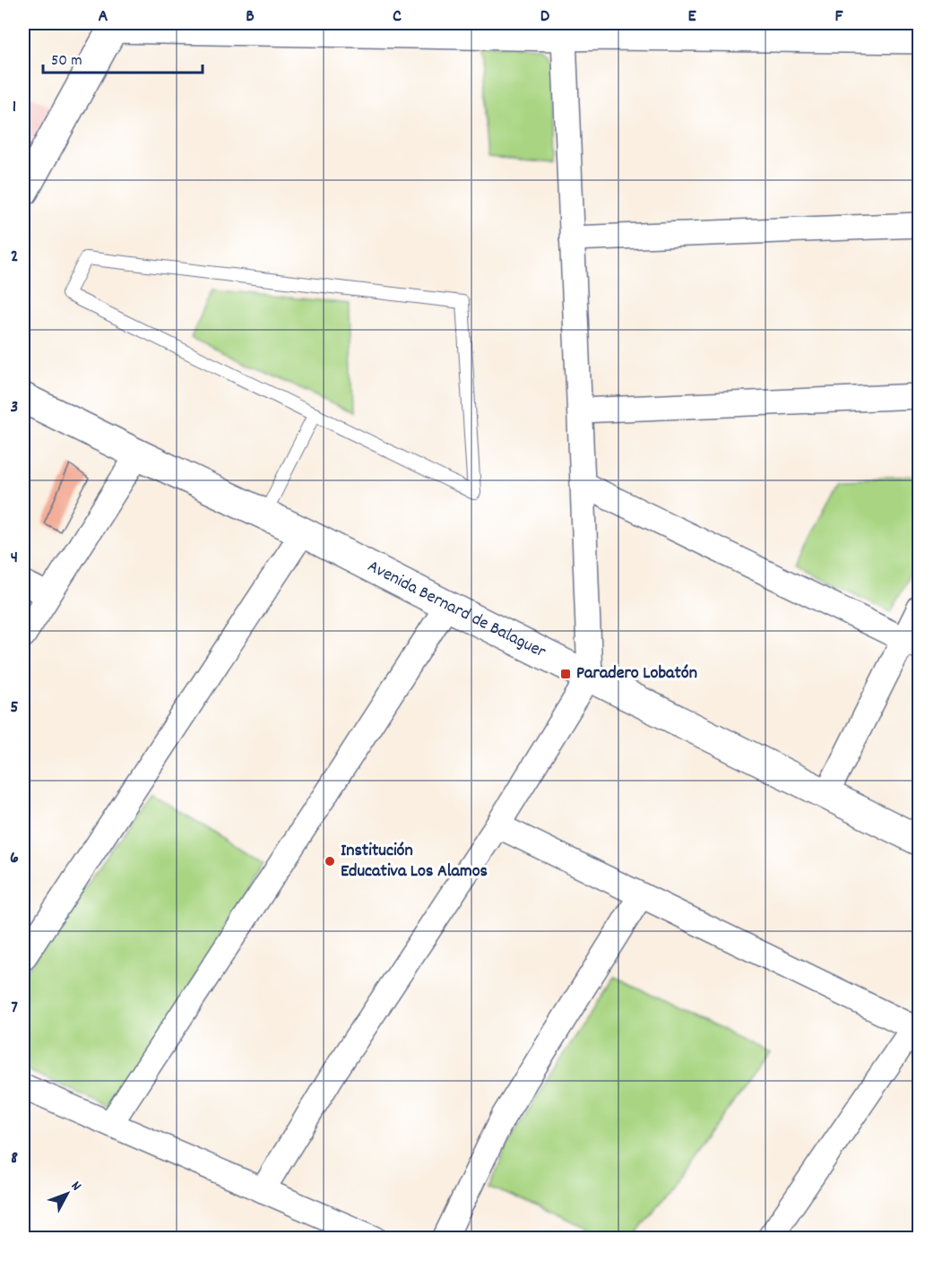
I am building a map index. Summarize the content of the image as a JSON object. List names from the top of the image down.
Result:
{
  "streets": {
    "street": ["Avenida Bernard de Balaguer"]
  },
  "places": {
    "transit": ["Paradero Lobatón"],
    "other": ["Institución Educativa Los Alamos"]
  },
  "scale_bar": "50 m",
  "north": "top right",
  "grid": {
    "columns": [
      "A",
      "B",
      "C",
      "D",
      "E",
      "F"
    ],
    "rows": [
      "1",
      "2",
      "3",
      "4",
      "5",
      "6",
      "7",
      "8"
    ]
  }
}
